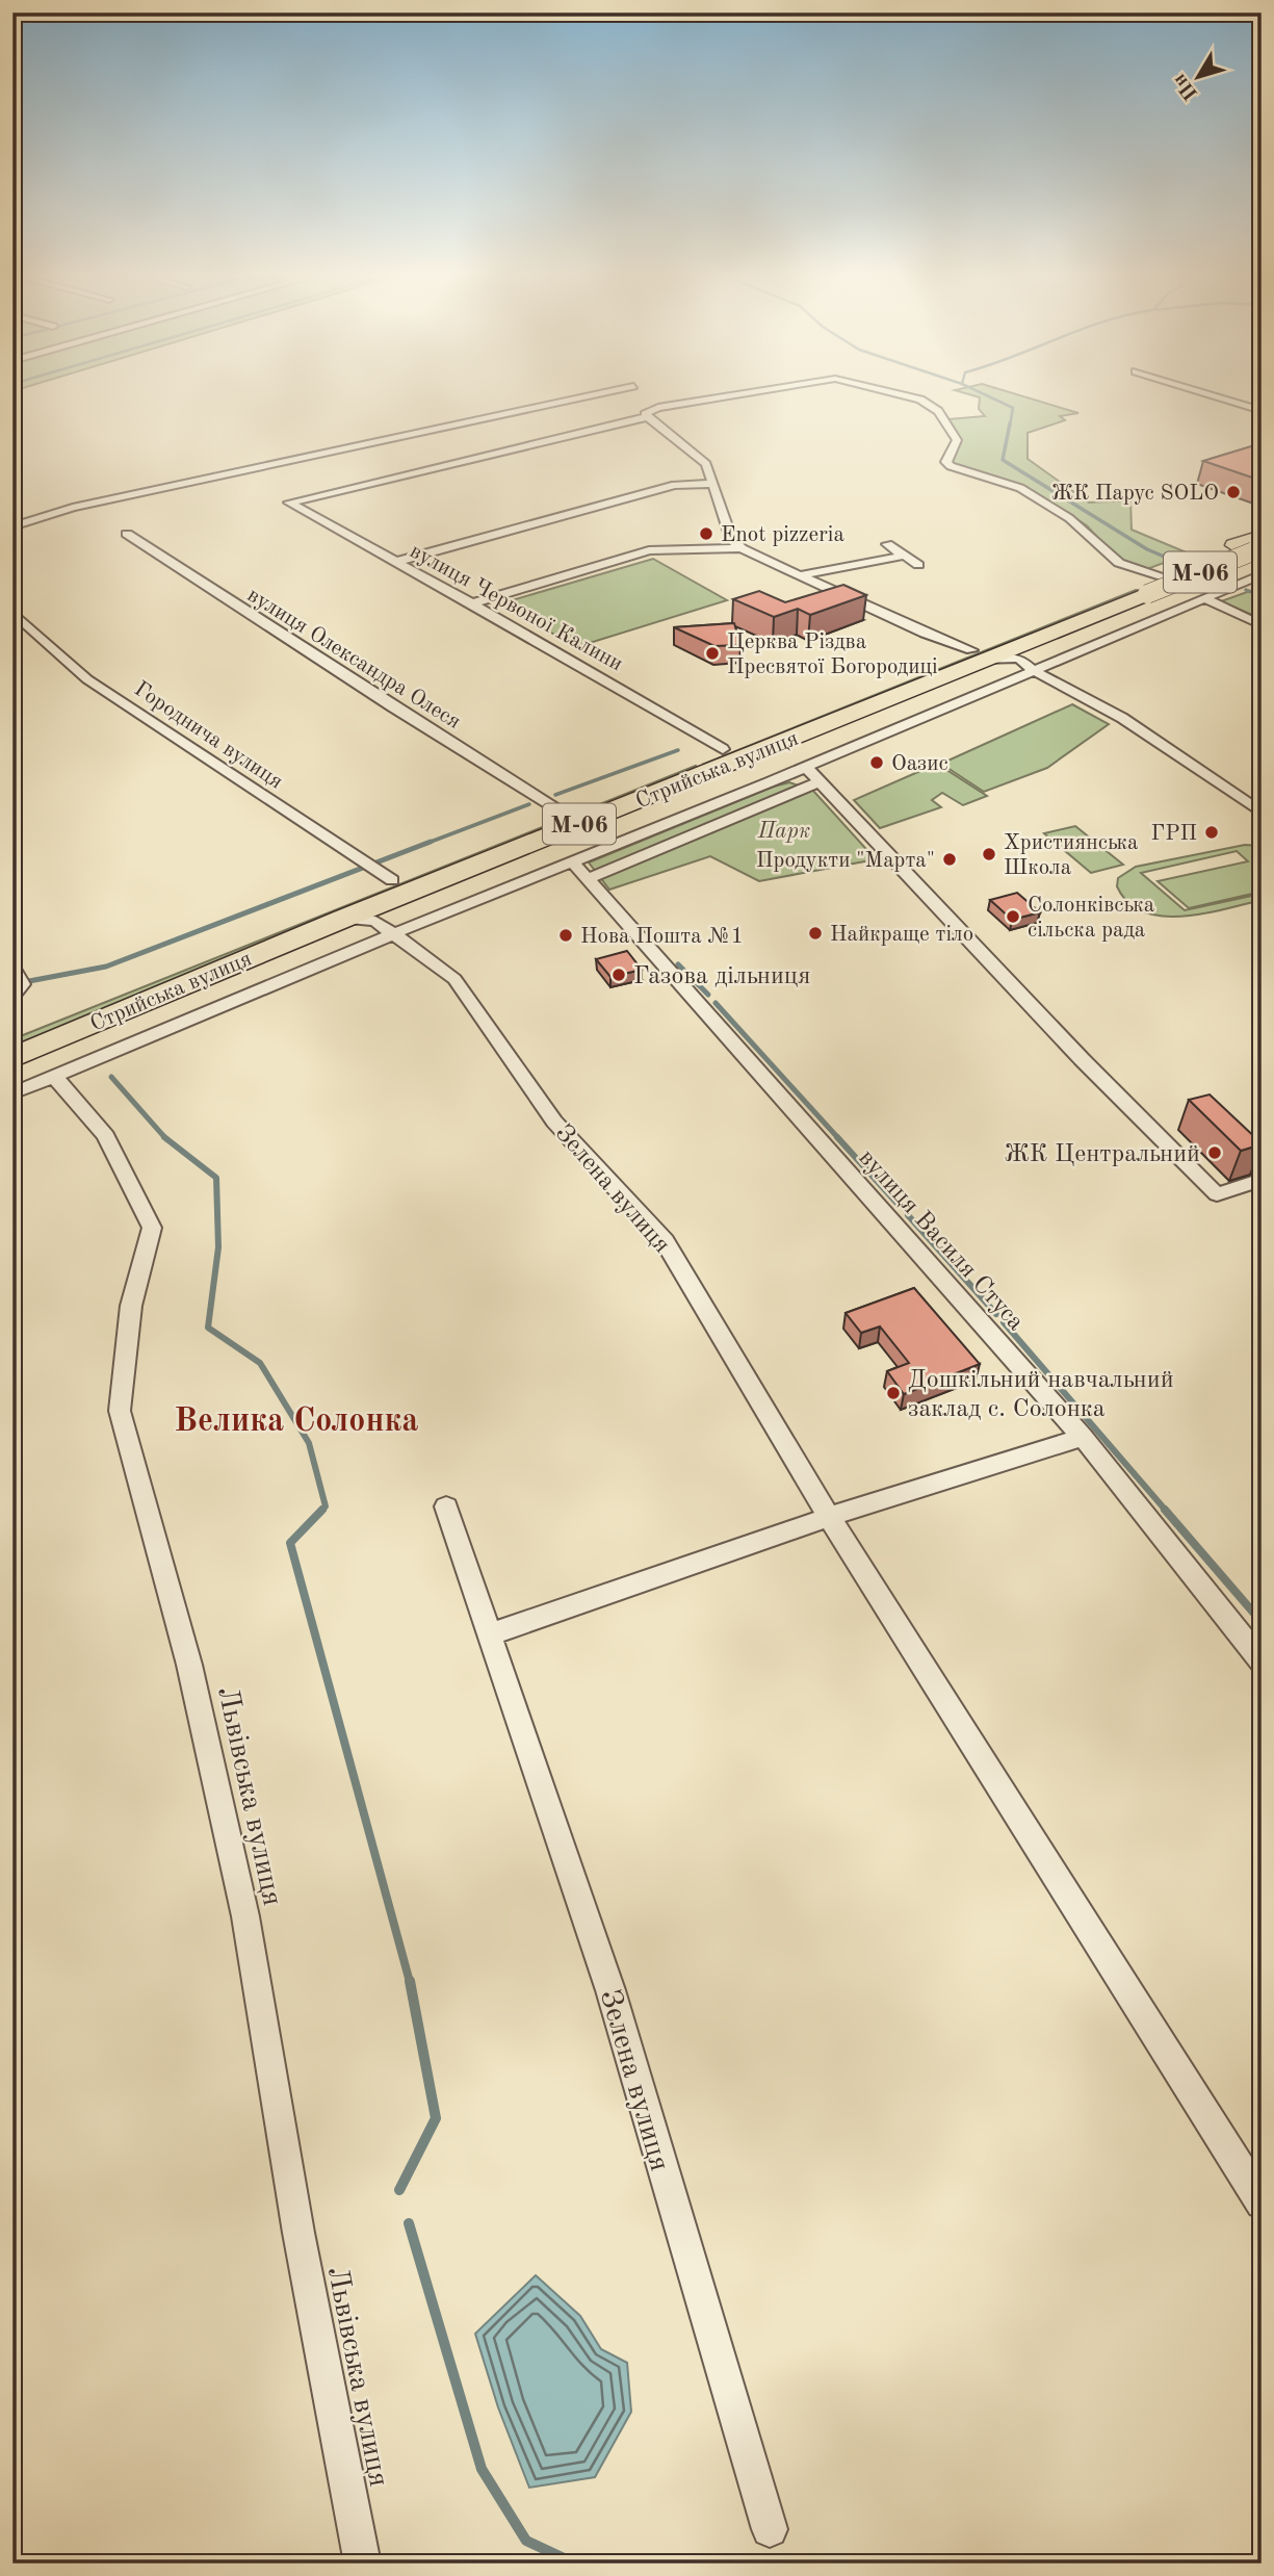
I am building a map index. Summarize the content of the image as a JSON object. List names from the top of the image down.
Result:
{
  "streets": {
    "highway": ["М-06", "Стрийська вулиця"],
    "street": [
      "вулиця Червоної Калини",
      "вулиця Олександра Олеся",
      "Городнича вулиця",
      "Зелена вулиця",
      "вулиця Василя Стуса",
      "Львівська вулиця"
    ]
  },
  "crossings": [
    ["вулиця Червоної Калини", "Стрийська вулиця"],
    ["вулиця Олександра Олеся", "Стрийська вулиця"],
    ["Городнича вулиця", "Стрийська вулиця"],
    ["Стрийська вулиця", "Зелена вулиця"]
  ],
  "districts": ["Велика Солонка"],
  "parks": ["Парк"],
  "places": [
    "ЖК Парус SOLO",
    "Enot pizzeria",
    "Церква Різдва Пресвятої Богородиці",
    "Оазис",
    "ГРП",
    "Християнська Школа",
    "Продукти \"Марта\"",
    "Солонківська сільска рада",
    "Найкраще тіло",
    "Нова Пошта №1",
    "Газова дільниця",
    "ЖК Центральний",
    "Дошкільний навчальний заклад с. Солонка"
  ],
  "north": "bottom left"
}
